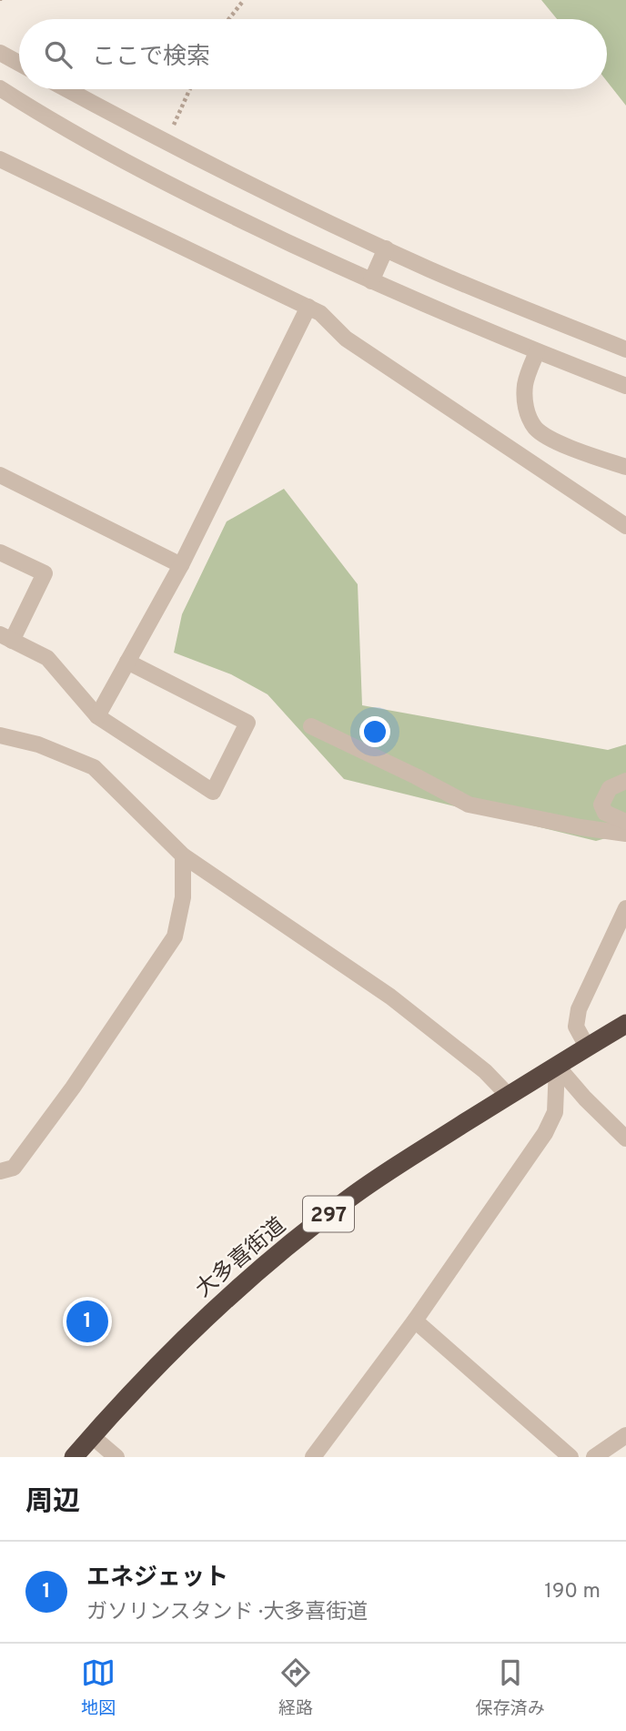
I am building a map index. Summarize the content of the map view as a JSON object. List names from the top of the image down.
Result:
{
  "streets": {
    "highway": ["297", "大多喜街道"]
  },
  "page": {
    "search": "ここで検索",
    "pins": "1",
    "heading": "周辺",
    "list": [
      {
        "mark": "1",
        "name": "エネジェット",
        "note": "ガソリンスタンド · 大多喜街道",
        "value": "190 m"
      }
    ],
    "nav": ["地図", "経路", "保存済み"]
  }
}
